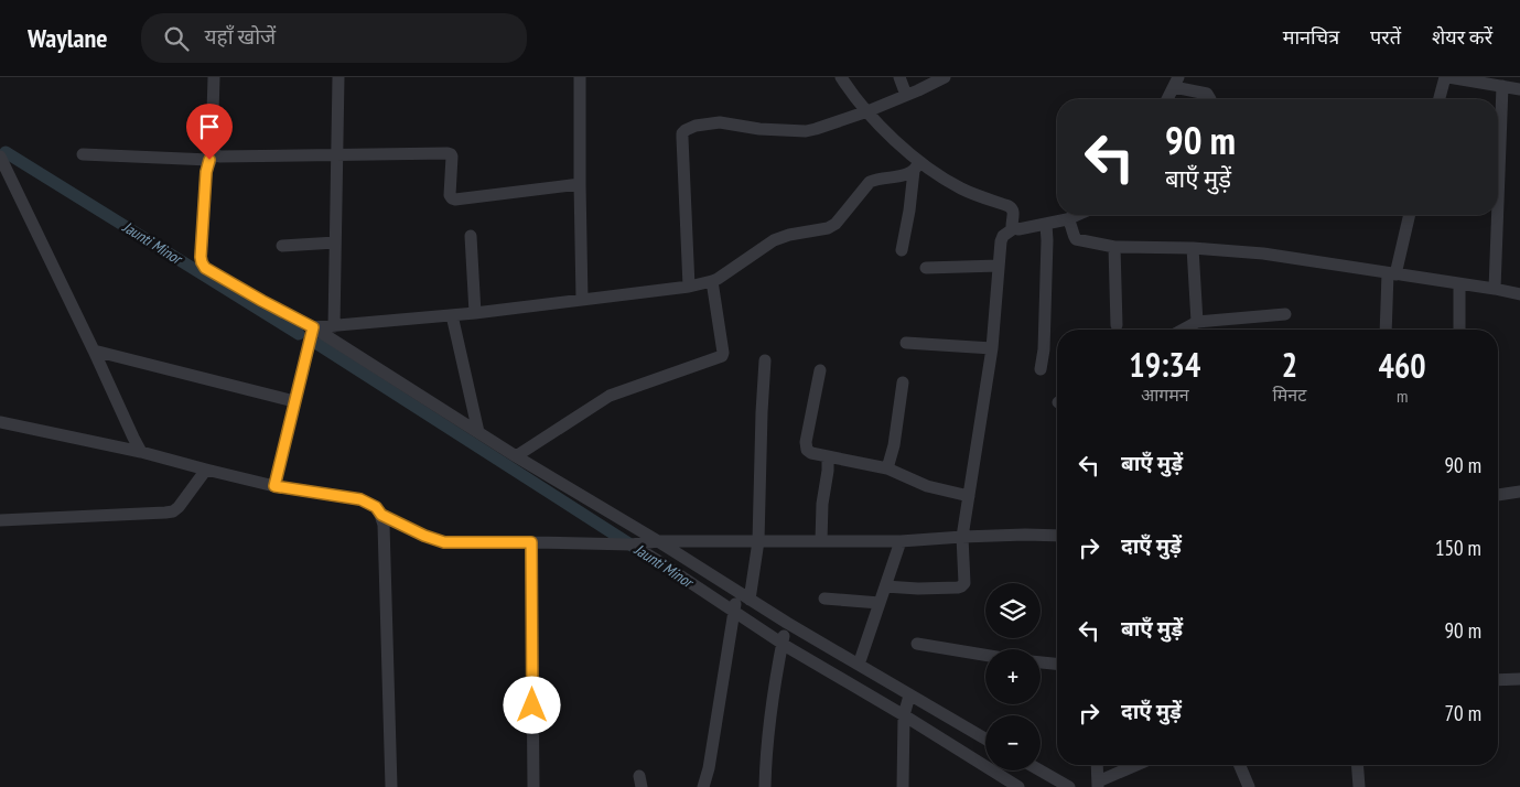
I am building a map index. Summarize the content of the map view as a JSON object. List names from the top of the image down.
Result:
{
  "water": ["Jaunti Minor"],
  "page": {
    "header": "Waylane",
    "search": "यहाँ खोजें",
    "nav": ["मानचित्र", "परतें", "शेयर करें"],
    "turn": ["90 m", "बाएँ मुड़ें"],
    "eta": [
      "19:34",
      "आगमन",
      "2",
      "मिनट",
      "460",
      "m"
    ],
    "list": [
      {
        "name": "बाएँ मुड़ें",
        "value": "90 m"
      },
      {
        "name": "दाएँ मुड़ें",
        "value": "150 m"
      },
      {
        "name": "बाएँ मुड़ें",
        "value": "90 m"
      },
      {
        "name": "दाएँ मुड़ें",
        "value": "70 m"
      }
    ],
    "map_buttons": ["+", "−"]
  }
}
